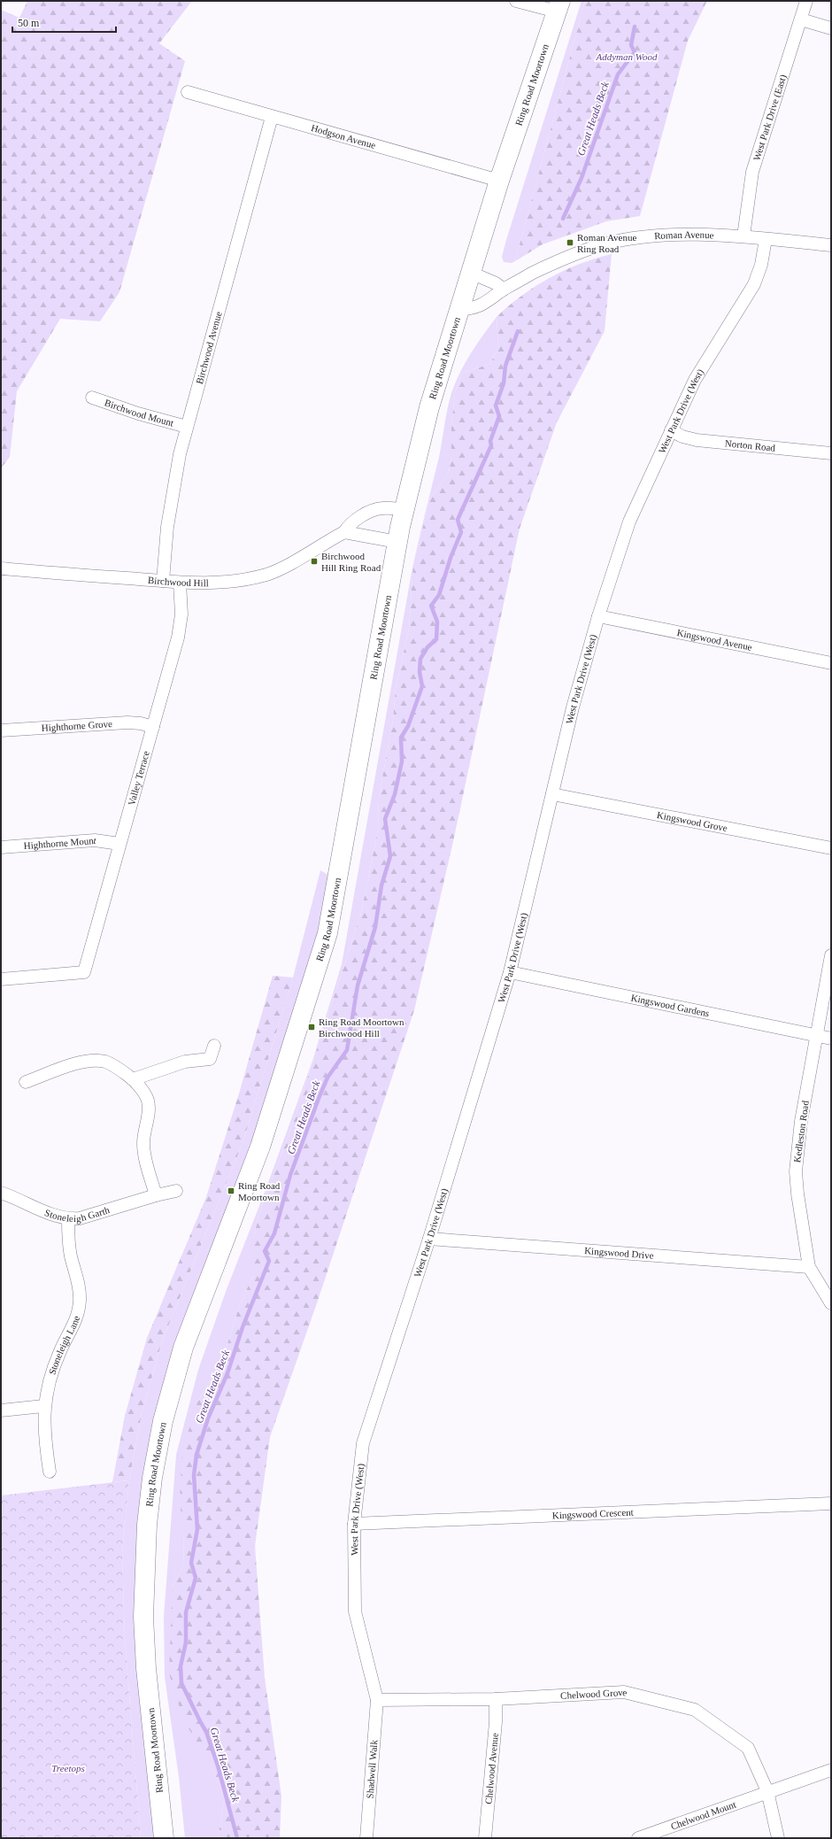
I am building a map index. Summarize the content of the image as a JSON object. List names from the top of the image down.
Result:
{
  "streets": {
    "highway": ["Ring Road Moortown"],
    "street": [
      "West Park Drive (East)",
      "Hodgson Avenue",
      "Roman Avenue",
      "Birchwood Avenue",
      "West Park Drive (West)",
      "Birchwood Mount",
      "Norton Road",
      "Birchwood Hill",
      "Kingswood Avenue",
      "Highthorne Grove",
      "Valley Terrace",
      "Kingswood Grove",
      "Highthorne Mount",
      "Kingswood Gardens",
      "Kedleston Road",
      "Stoneleigh Garth",
      "Kingswood Drive",
      "Stoneleigh Lane",
      "Kingswood Crescent",
      "Chelwood Grove",
      "Shadwell Walk",
      "Chelwood Avenue",
      "Chelwood Mount"
    ]
  },
  "crossings": [
    ["Ring Road Moortown", "Hodgson Avenue"],
    ["Ring Road Moortown", "Roman Avenue"],
    ["Ring Road Moortown", "Birchwood Hill"],
    ["West Park Drive (East)", "Roman Avenue"],
    ["Hodgson Avenue", "Birchwood Avenue"],
    ["Roman Avenue", "West Park Drive (West)"],
    ["Birchwood Avenue", "Birchwood Mount"],
    ["Birchwood Avenue", "Birchwood Hill"],
    ["West Park Drive (West)", "Norton Road"],
    ["West Park Drive (West)", "Kingswood Avenue"],
    ["West Park Drive (West)", "Kingswood Grove"],
    ["West Park Drive (West)", "Kingswood Gardens"],
    ["West Park Drive (West)", "Kingswood Drive"],
    ["West Park Drive (West)", "Kingswood Crescent"],
    ["West Park Drive (West)", "Chelwood Grove"],
    ["West Park Drive (West)", "Shadwell Walk"],
    ["Birchwood Hill", "Valley Terrace"],
    ["Highthorne Grove", "Valley Terrace"],
    ["Valley Terrace", "Highthorne Mount"],
    ["Kingswood Gardens", "Kedleston Road"],
    ["Kedleston Road", "Kingswood Drive"],
    ["Stoneleigh Garth", "Stoneleigh Lane"],
    ["Chelwood Grove", "Shadwell Walk"],
    ["Chelwood Grove", "Chelwood Avenue"],
    ["Chelwood Grove", "Chelwood Mount"]
  ],
  "water": ["Great Heads Beck"],
  "parks": ["Addyman Wood", "Treetops"],
  "places": {
    "transit": [
      "Roman Avenue Ring Road",
      "Birchwood Hill Ring Road",
      "Ring Road Moortown Birchwood Hill",
      "Ring Road Moortown"
    ]
  },
  "scale_bar": "50 m"
}
